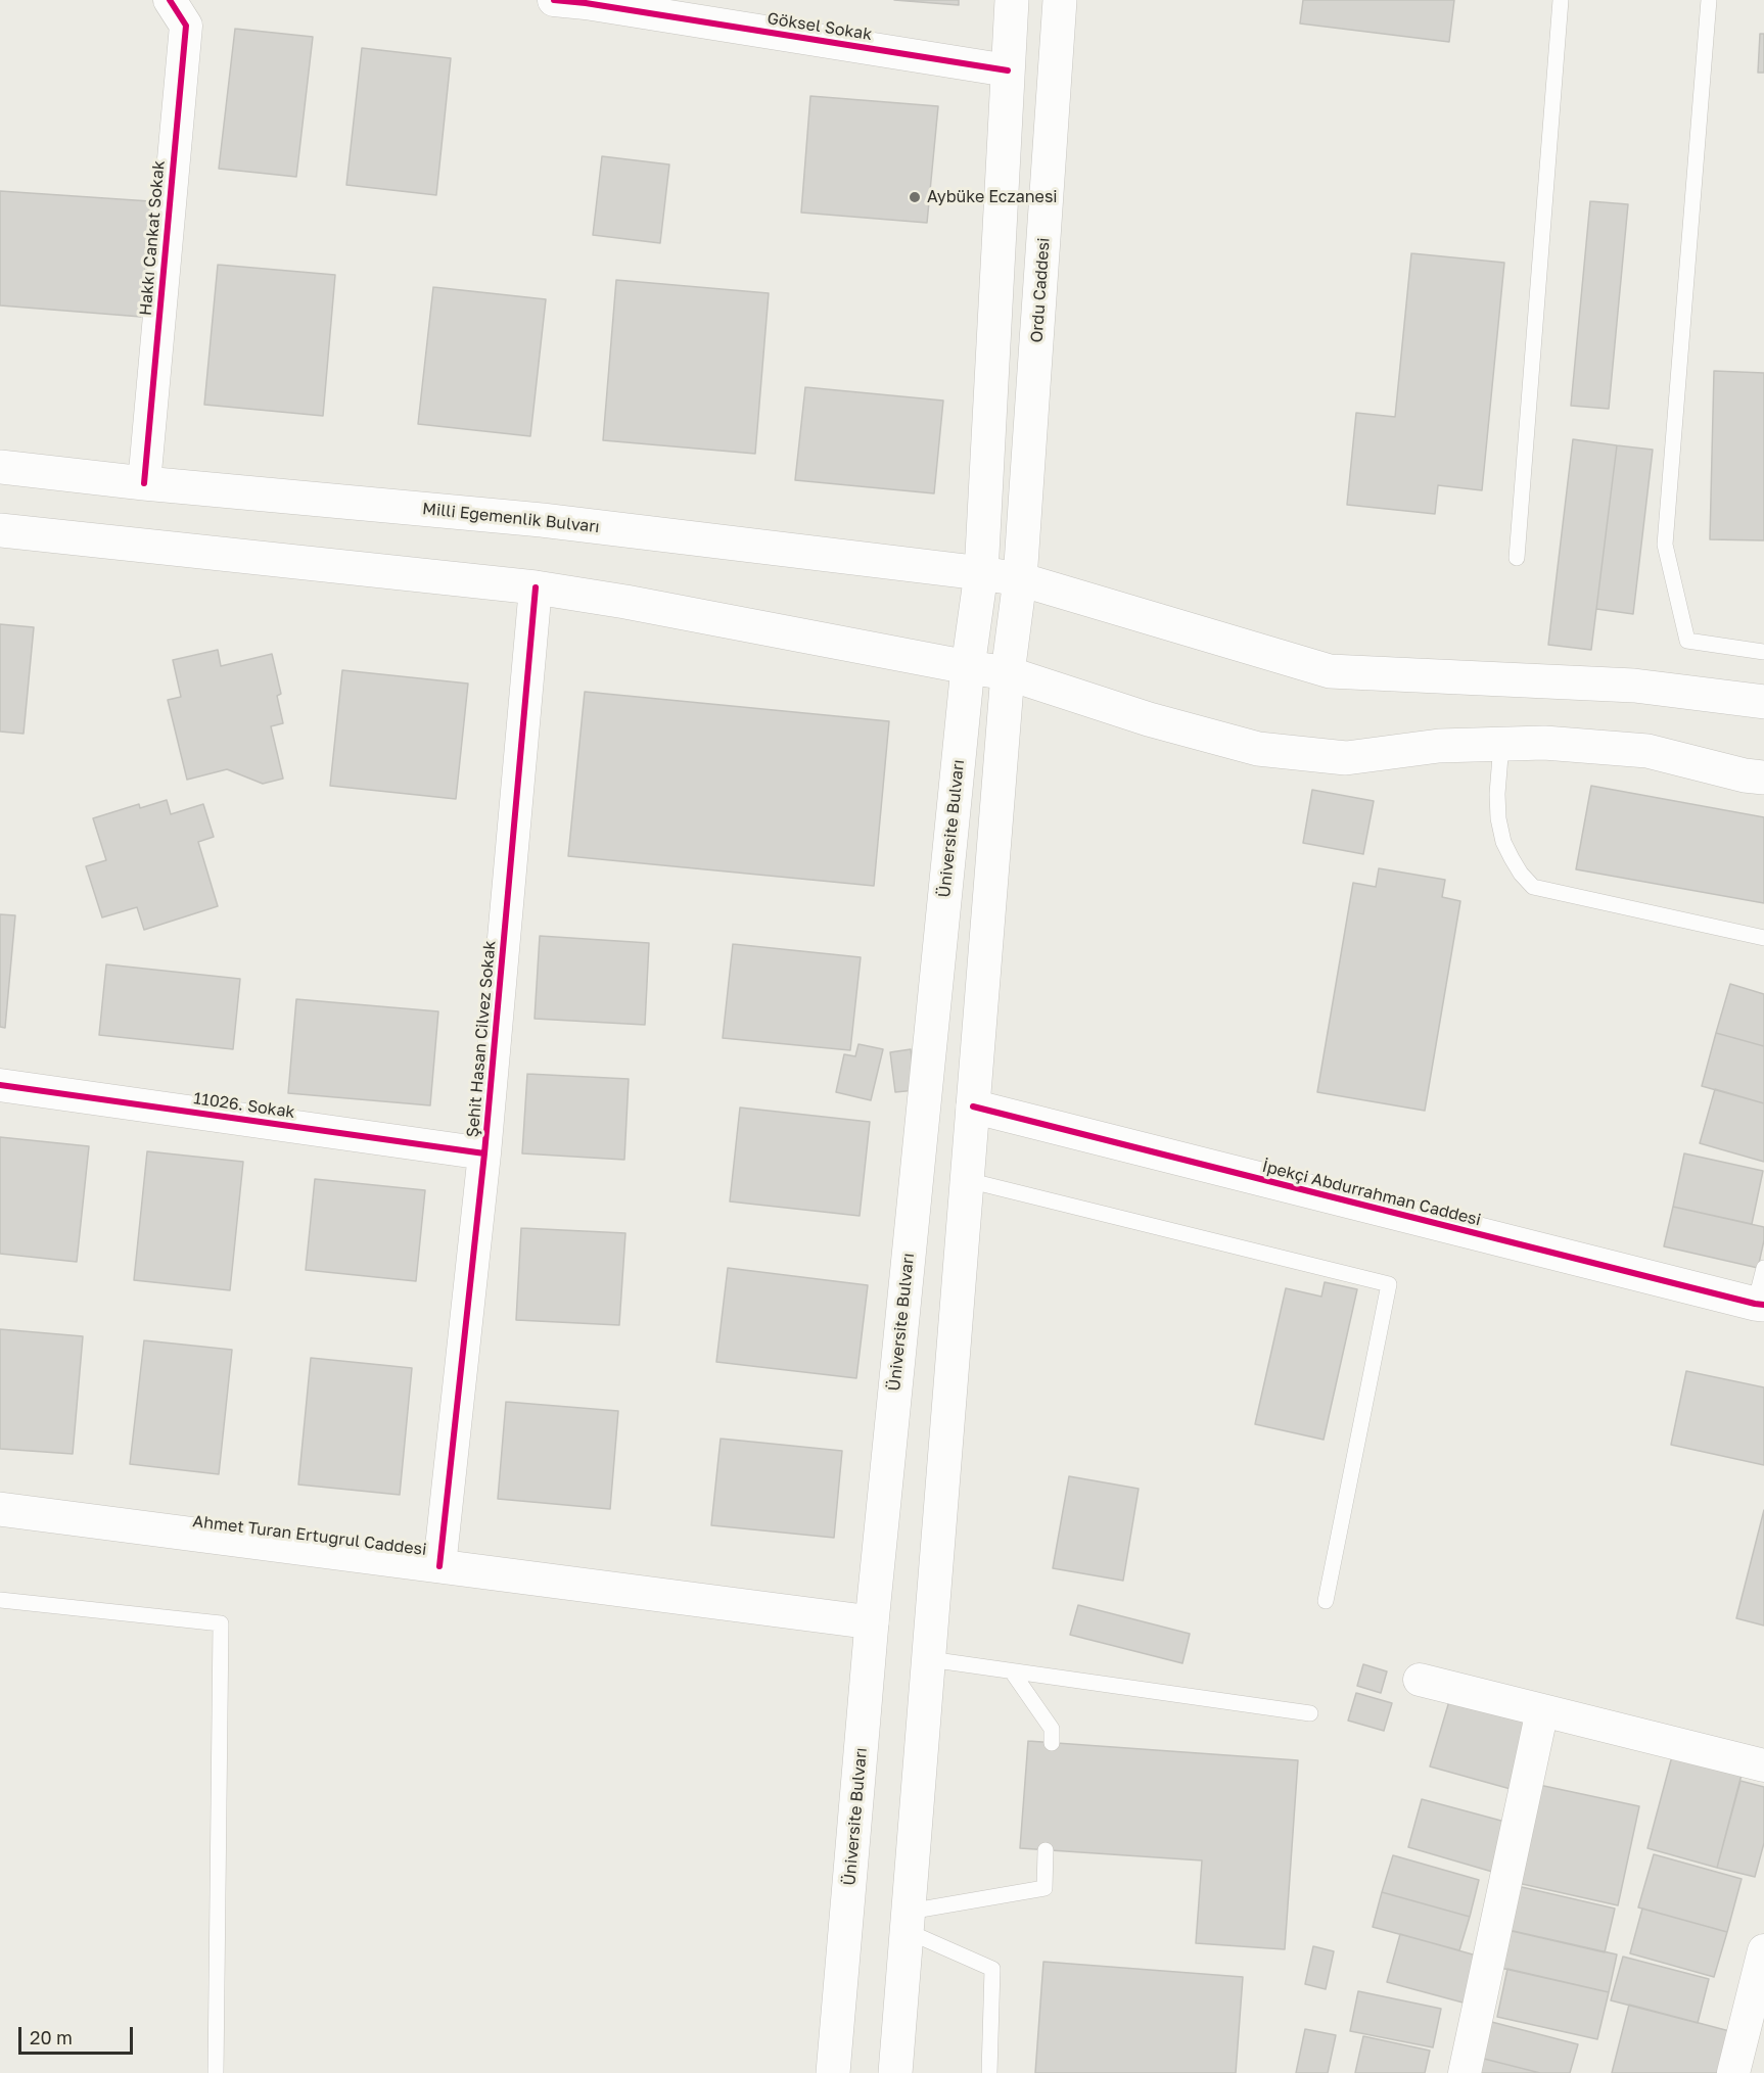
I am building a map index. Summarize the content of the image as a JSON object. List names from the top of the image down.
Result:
{
  "streets": {
    "main road": [
      "Ordu Caddesi",
      "Milli Egemenlik Bulvarı",
      "Üniversite Bulvarı",
      "İpekçi Abdurrahman Caddesi",
      "Ahmet Turan Ertuğrul Caddesi"
    ],
    "street": [
      "Göksel Sokak",
      "Hakkı Cankat Sokak",
      "Şehit Hasan Cilvez Sokak",
      "11026. Sokak"
    ]
  },
  "crossings": [
    ["Hakkı Cankat Sokak", "Milli Egemenlik Bulvarı"],
    ["Ordu Caddesi", "Milli Egemenlik Bulvarı"],
    ["Milli Egemenlik Bulvarı", "Üniversite Bulvarı"],
    ["Üniversite Bulvarı", "Ahmet Turan Ertuğrul Caddesi"],
    ["Şehit Hasan Cilvez Sokak", "11026. Sokak"],
    ["Şehit Hasan Cilvez Sokak", "Ahmet Turan Ertuğrul Caddesi"]
  ],
  "places": ["Aybüke Eczanesi"],
  "scale_bar": "20 m"
}
